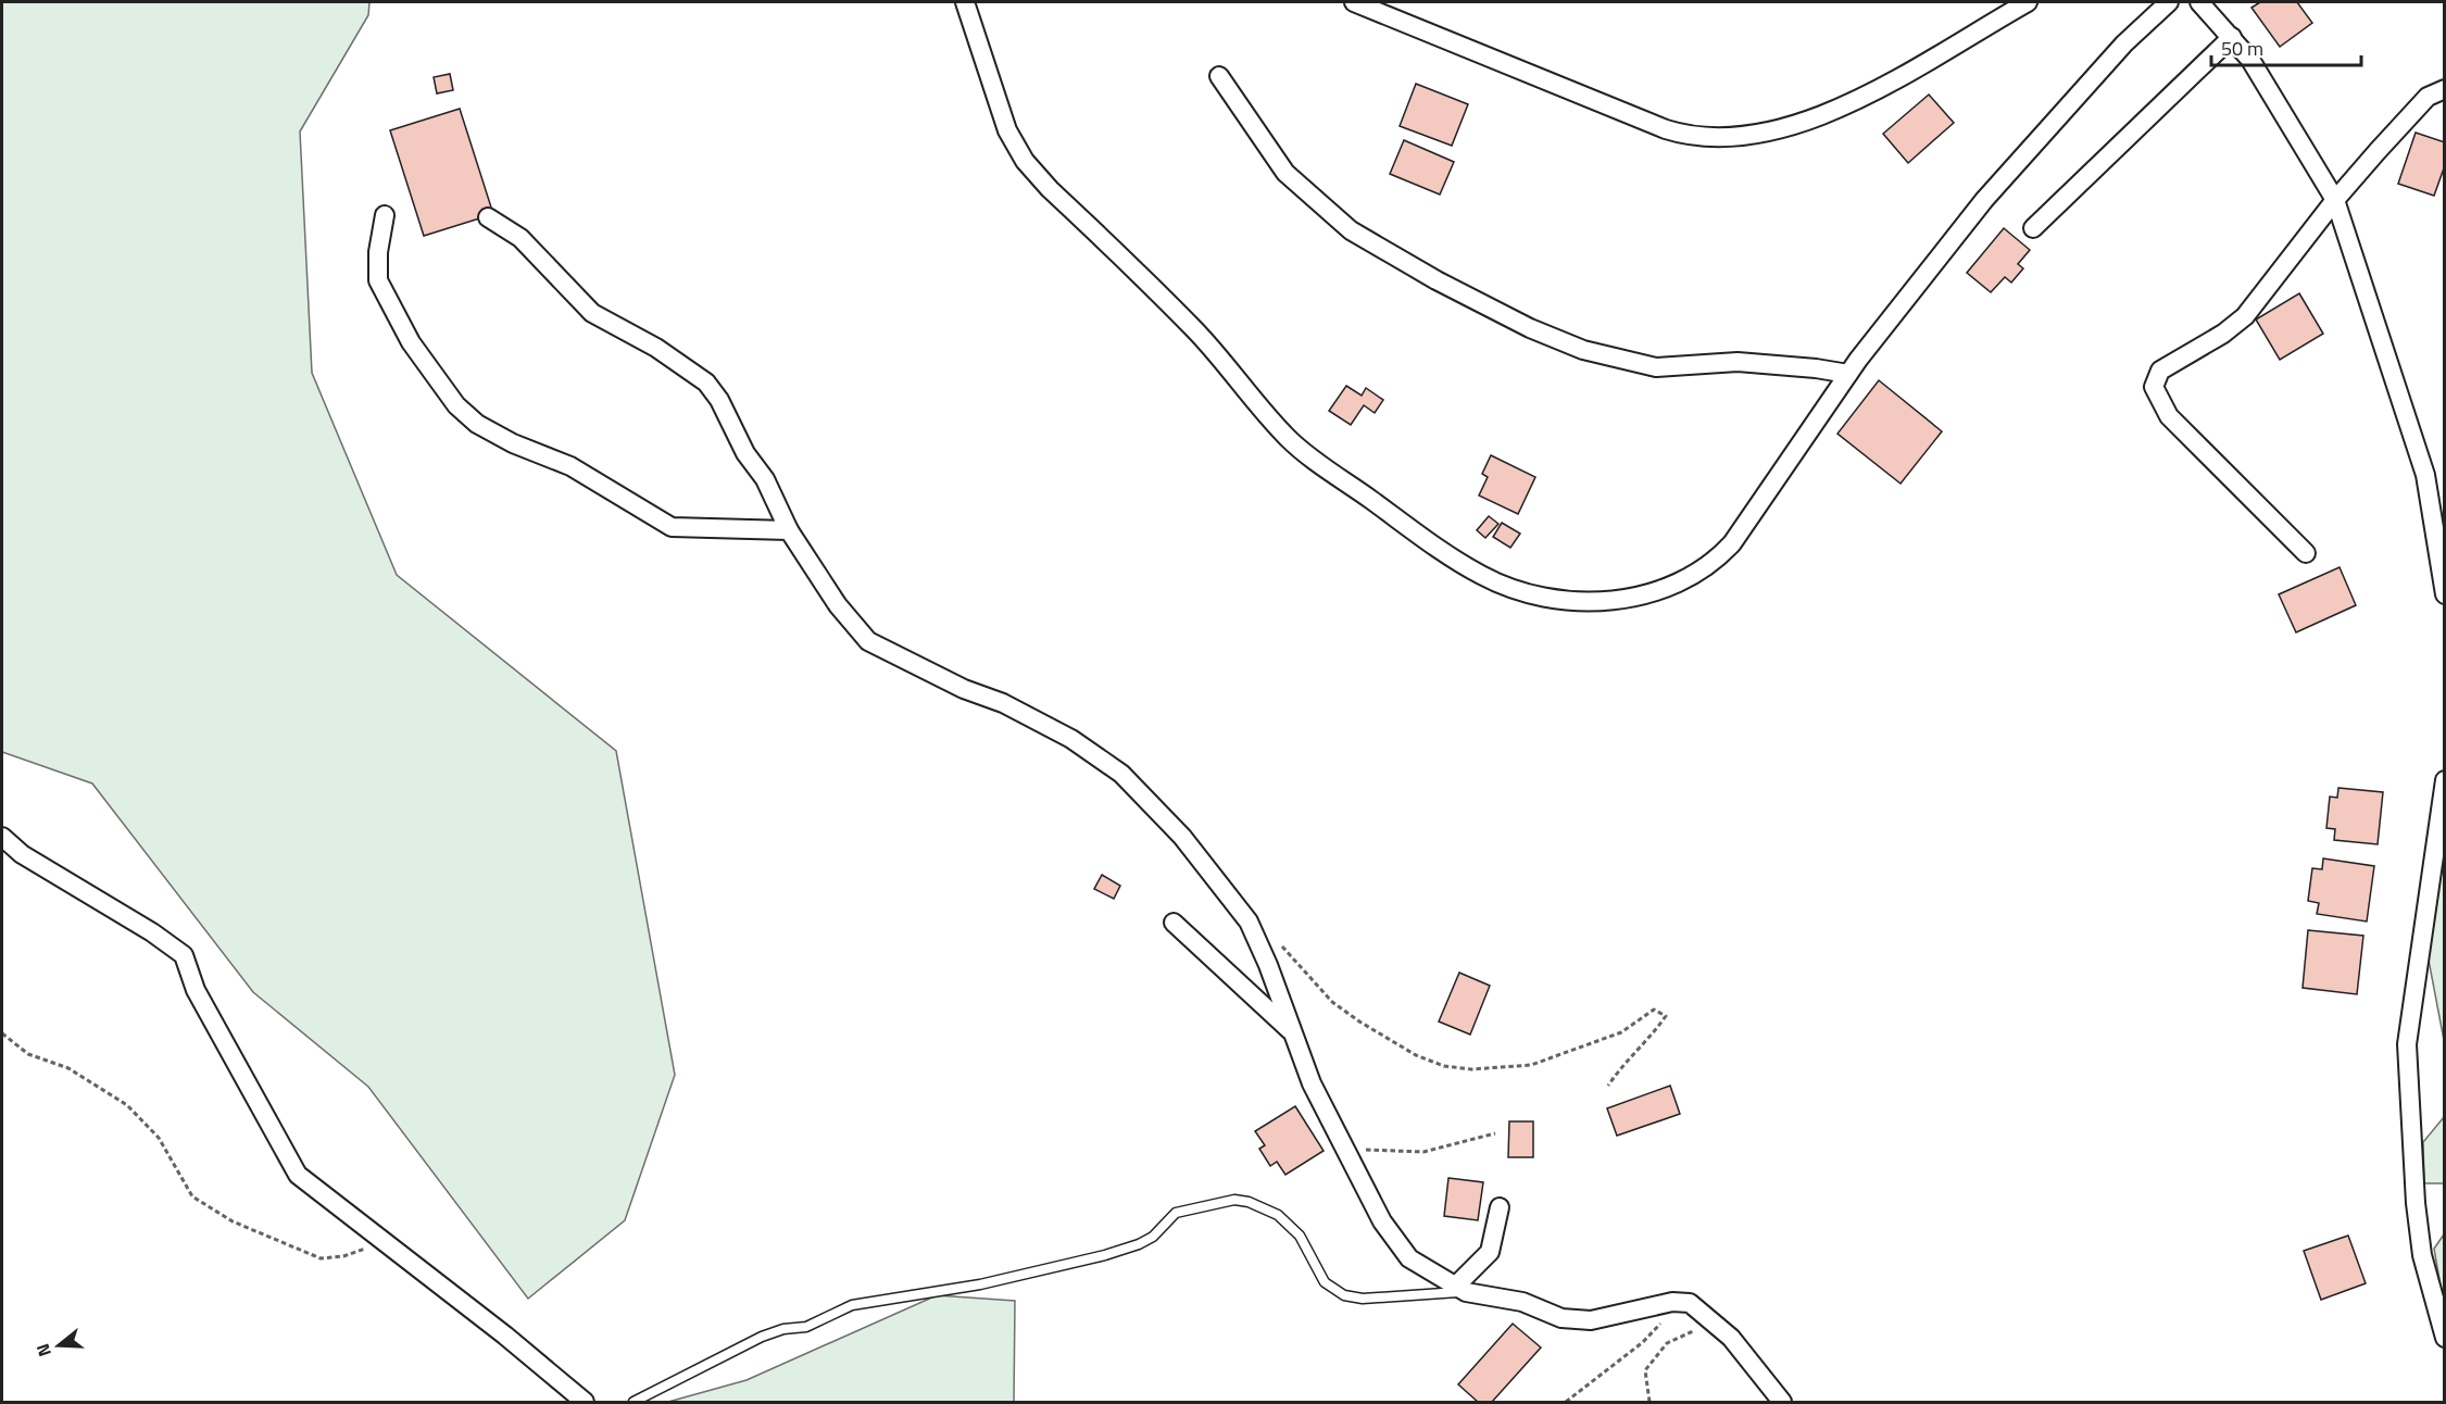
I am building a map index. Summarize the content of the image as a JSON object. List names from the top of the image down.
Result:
{
  "scale_bar": "50 m",
  "north": "left"
}
